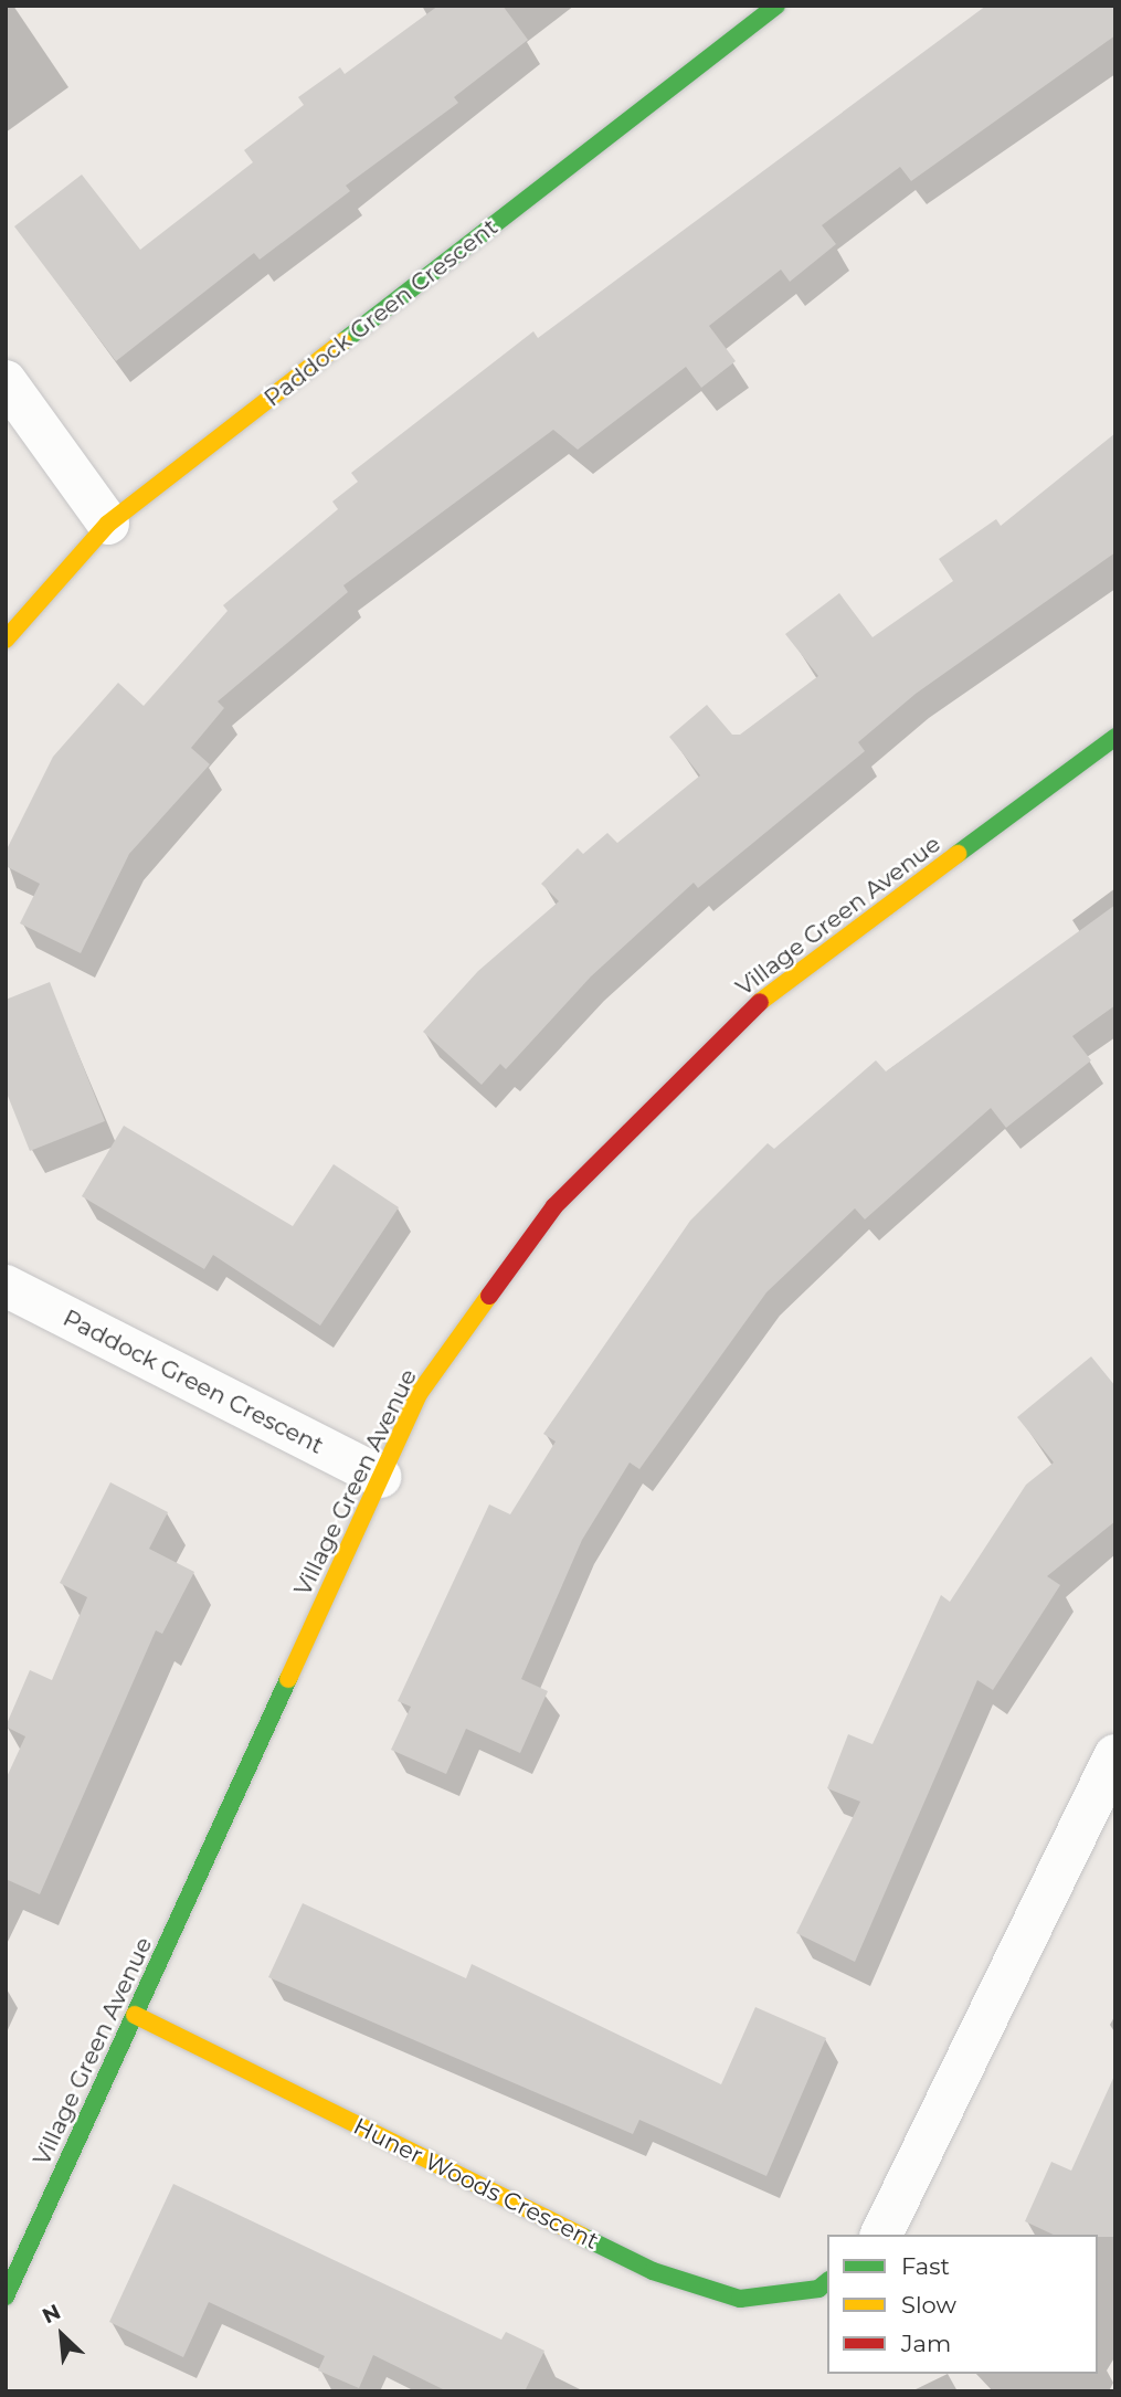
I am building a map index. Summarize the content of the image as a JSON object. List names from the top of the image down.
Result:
{
  "streets": {
    "street": ["Paddock Green Crescent", "Village Green Avenue", "Huner Woods Crescent"]
  },
  "crossings": [
    ["Paddock Green Crescent", "Village Green Avenue"],
    ["Village Green Avenue", "Huner Woods Crescent"]
  ],
  "legend": ["Fast", "Slow", "Jam"],
  "north": "top left"
}
